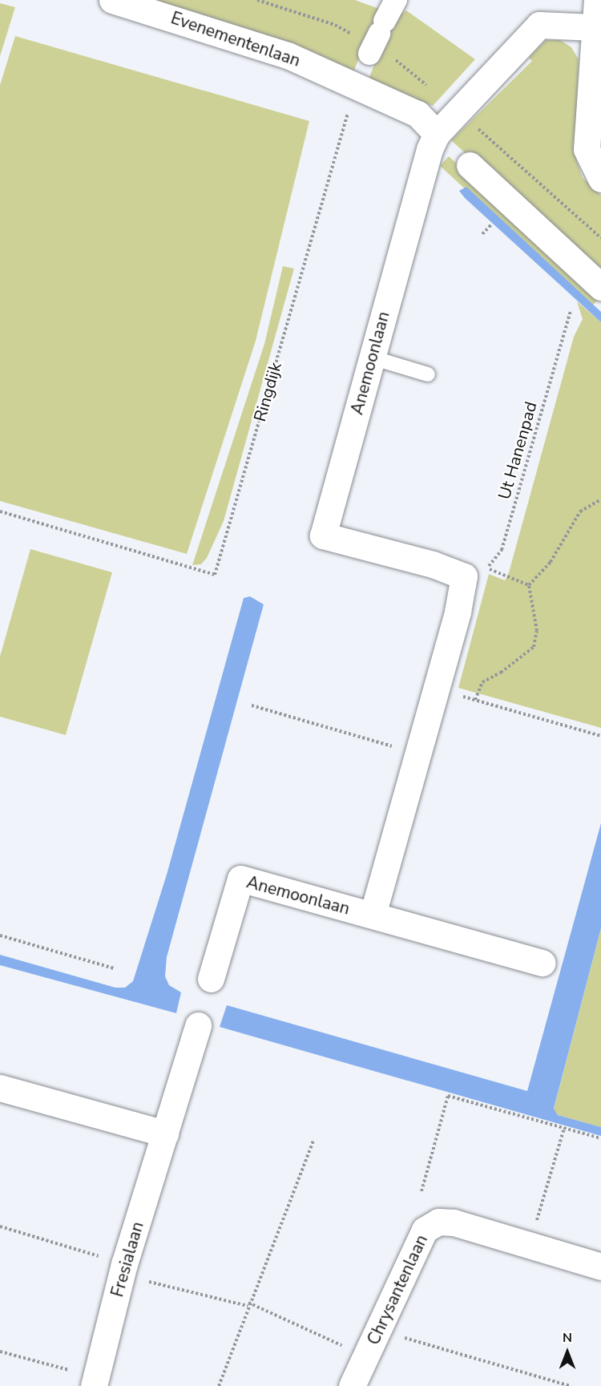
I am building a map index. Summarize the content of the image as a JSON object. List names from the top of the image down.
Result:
{
  "streets": {
    "street": [
      "Evenementenlaan",
      "Anemoonlaan",
      "Fresialaan",
      "Chrysantenlaan"
    ],
    "path": ["Ringdijk", "Ut Hanenpad"]
  },
  "crossings": [
    ["Evenementenlaan", "Ringdijk"]
  ],
  "north": "top"
}
